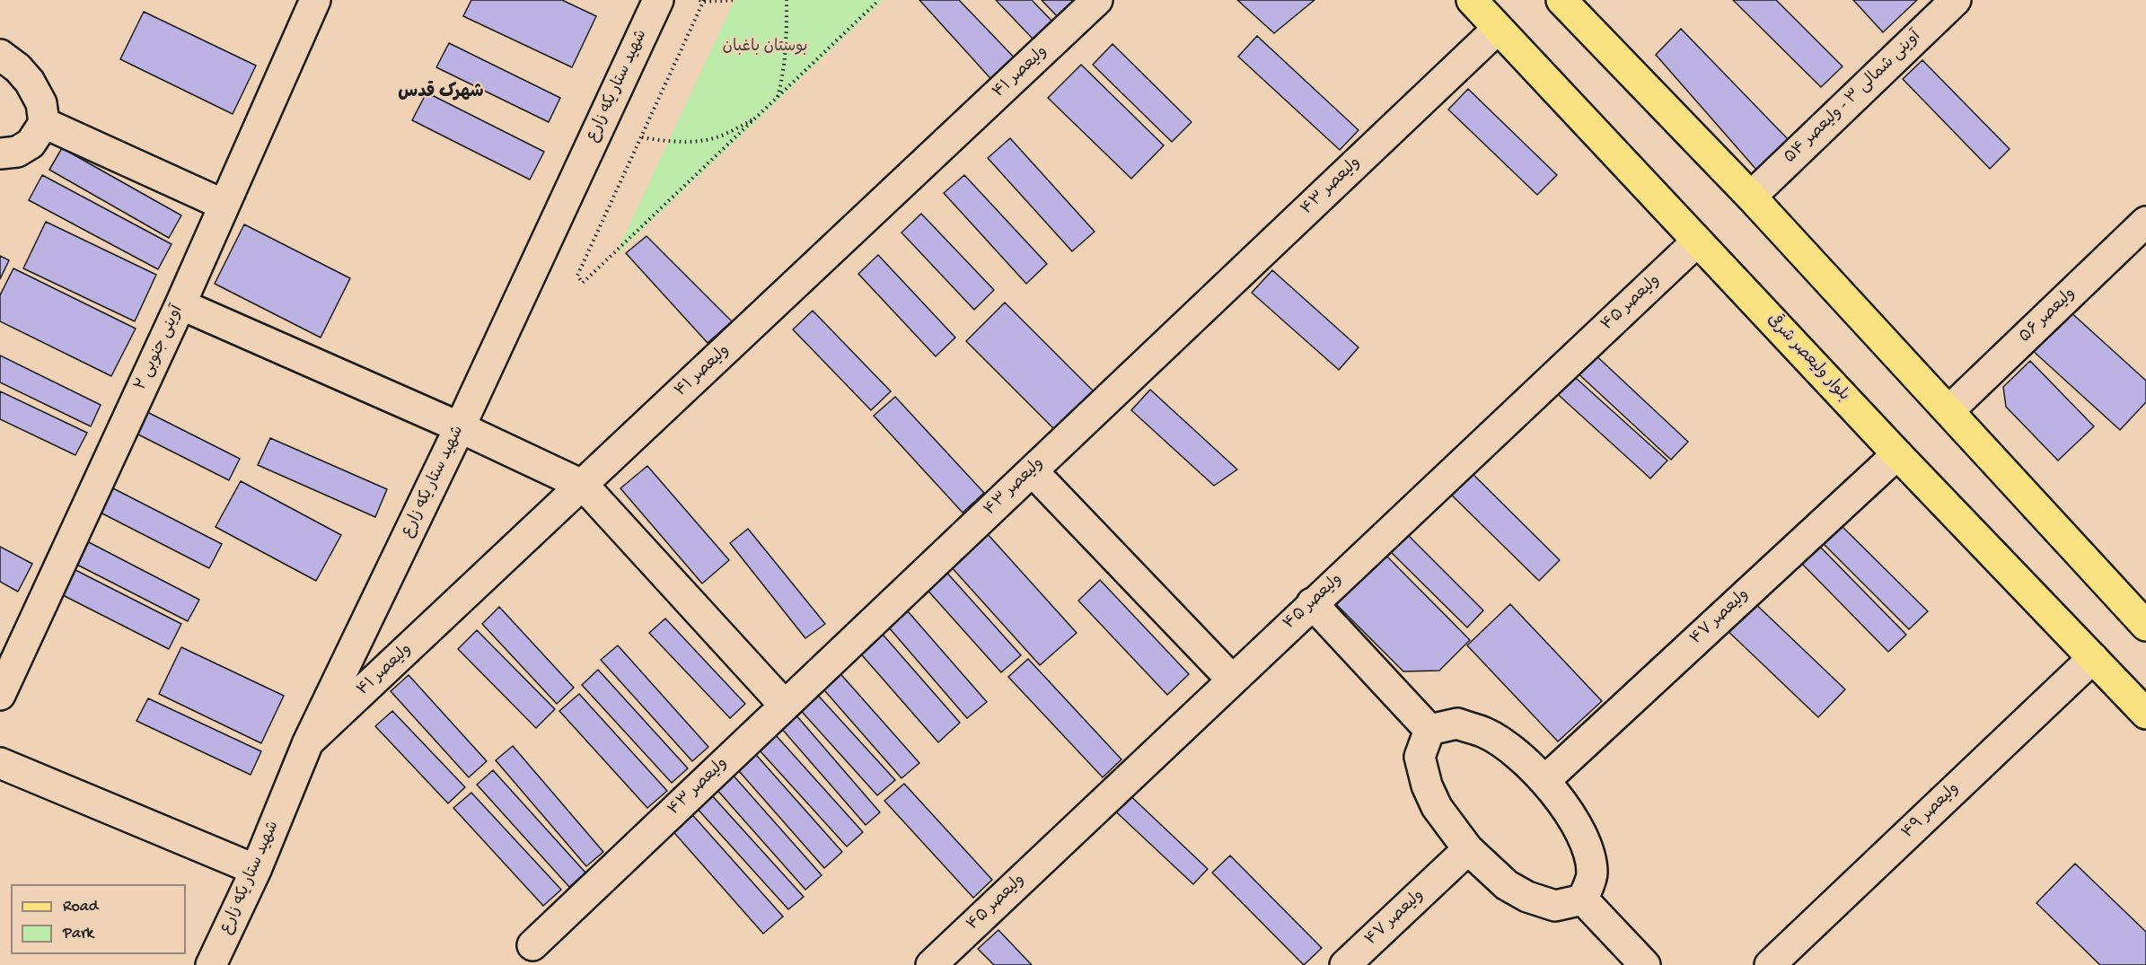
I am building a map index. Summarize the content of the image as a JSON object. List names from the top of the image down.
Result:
{
  "streets": {
    "main road": ["بلوار ولیعصر شرقی"],
    "street": [
      "ولیعصر ۴۱",
      "شهید ستار یکه زارع",
      "آوینی شمالی ۳ - ولیعصر ۵۴",
      "ولیعصر ۴۳",
      "ولیعصر ۴۵",
      "ولیعصر ۵۶",
      "آوینی جنوبی ۲",
      "ولیعصر ۴۷",
      "ولیعصر ۴۹"
    ]
  },
  "crossings": [
    ["ولیعصر ۴۱", "شهید ستار یکه زارع"],
    ["ولیعصر ۴۳", "بلوار ولیعصر شرقی"],
    ["ولیعصر ۴۵", "بلوار ولیعصر شرقی"],
    ["بلوار ولیعصر شرقی", "ولیعصر ۴۷"],
    ["بلوار ولیعصر شرقی", "ولیعصر ۴۹"]
  ],
  "districts": ["شهرک قدس"],
  "parks": ["بوستان باغبان"],
  "legend": ["Road", "Park"]
}
